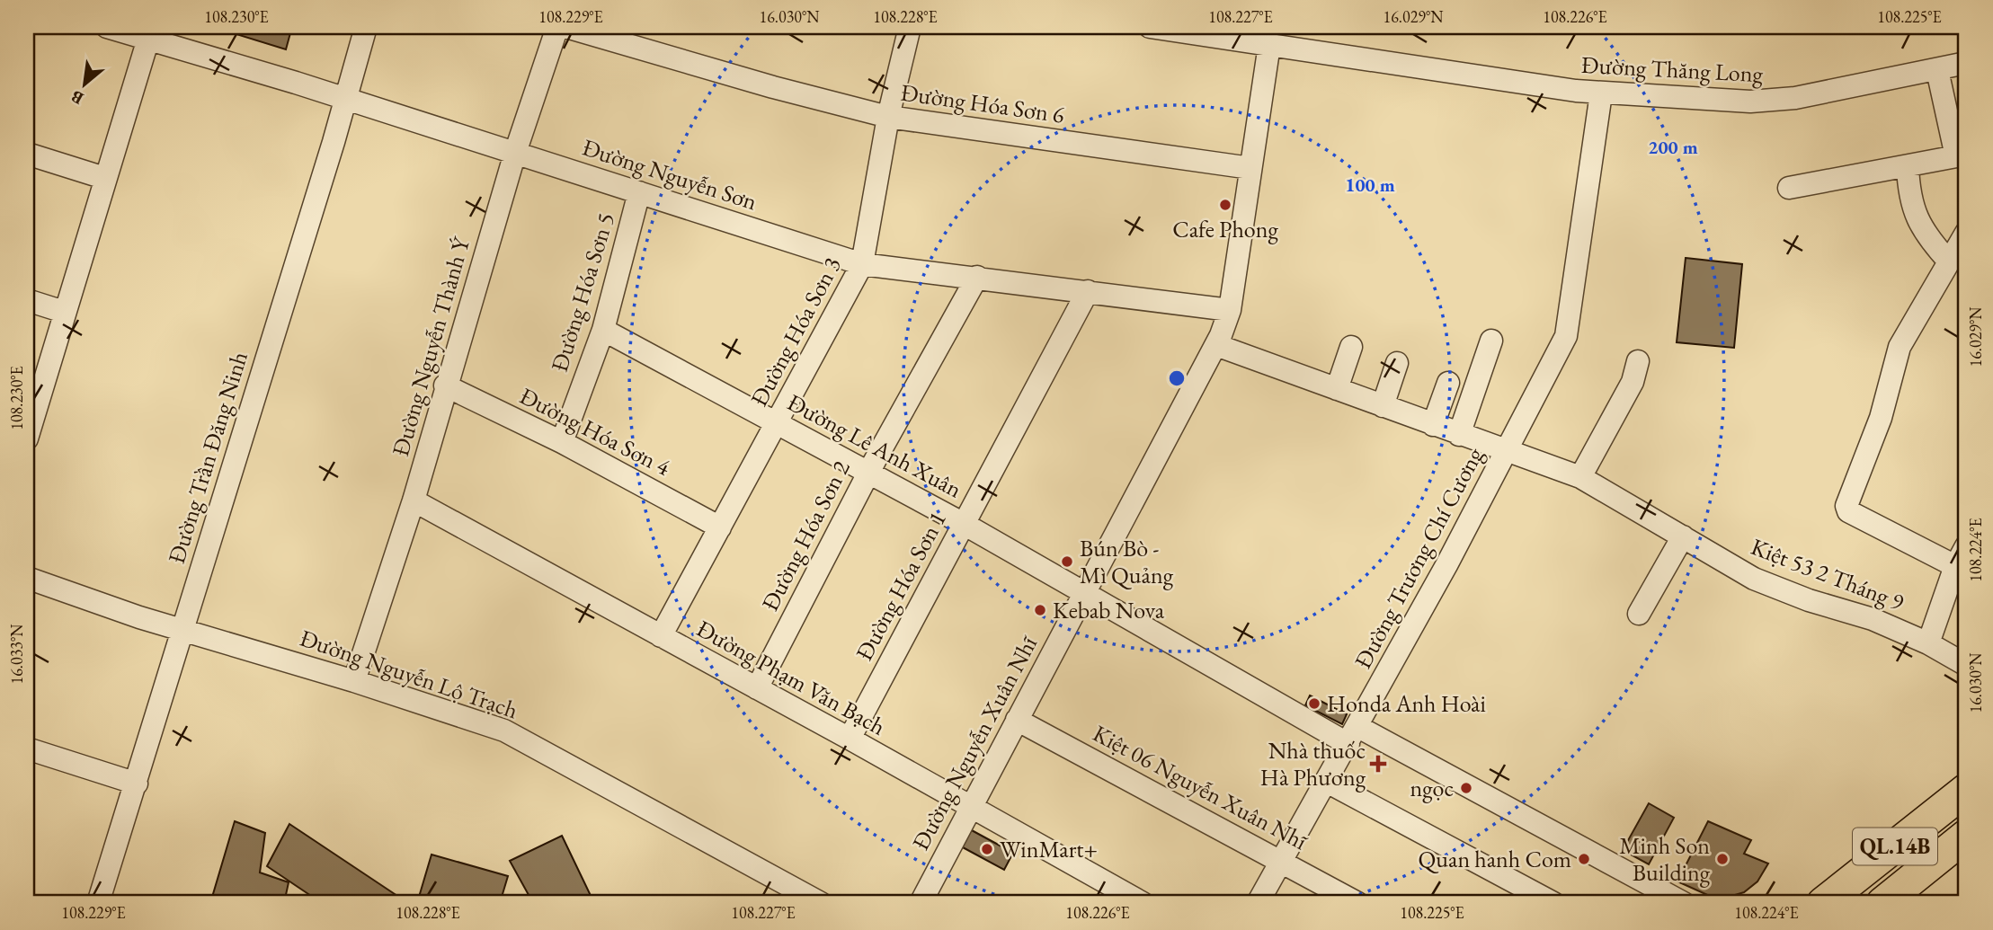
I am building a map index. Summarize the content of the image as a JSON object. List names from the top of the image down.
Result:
{
  "streets": {
    "highway": ["QL.14B"],
    "street": [
      "Đường Thăng Long",
      "Đường Hóa Sơn 6",
      "Đường Nguyễn Sơn",
      "Đường Hóa Sơn 5",
      "Đường Hóa Sơn 3",
      "Đường Nguyễn Thành Ý",
      "Đường Hóa Sơn 4",
      "Đường Lê Anh Xuân",
      "Đường Trần Đăng Ninh",
      "Đường Hóa Sơn 2",
      "Đường Trương Chí Cương",
      "Kiệt 53 2 Tháng 9",
      "Đường Hóa Sơn 1",
      "Đường Nguyễn Lộ Trạch",
      "Đường Phạm Văn Bạch",
      "Đường Nguyễn Xuân Nhĩ",
      "Kiệt 06 Nguyễn Xuân Nhĩ"
    ]
  },
  "crossings": [
    ["Đường Thăng Long", "Đường Trương Chí Cương"],
    ["Đường Thăng Long", "Đường Nguyễn Xuân Nhĩ"],
    ["Đường Hóa Sơn 6", "Đường Hóa Sơn 3"],
    ["Đường Hóa Sơn 6", "Đường Nguyễn Xuân Nhĩ"],
    ["Đường Nguyễn Sơn", "Đường Hóa Sơn 5"],
    ["Đường Nguyễn Sơn", "Đường Hóa Sơn 3"],
    ["Đường Nguyễn Sơn", "Đường Nguyễn Thành Ý"],
    ["Đường Nguyễn Sơn", "Đường Trần Đăng Ninh"],
    ["Đường Nguyễn Sơn", "Đường Hóa Sơn 2"],
    ["Đường Nguyễn Sơn", "Đường Hóa Sơn 1"],
    ["Đường Nguyễn Sơn", "Đường Nguyễn Xuân Nhĩ"],
    ["Đường Hóa Sơn 5", "Đường Hóa Sơn 4"],
    ["Đường Hóa Sơn 5", "Đường Lê Anh Xuân"],
    ["Đường Hóa Sơn 3", "Đường Hóa Sơn 4"],
    ["Đường Hóa Sơn 3", "Đường Lê Anh Xuân"],
    ["Đường Hóa Sơn 3", "Đường Phạm Văn Bạch"],
    ["Đường Nguyễn Thành Ý", "Đường Hóa Sơn 4"],
    ["Đường Nguyễn Thành Ý", "Đường Nguyễn Lộ Trạch"],
    ["Đường Nguyễn Thành Ý", "Đường Phạm Văn Bạch"],
    ["Đường Lê Anh Xuân", "Đường Hóa Sơn 2"],
    ["Đường Lê Anh Xuân", "Đường Trương Chí Cương"],
    ["Đường Lê Anh Xuân", "Đường Hóa Sơn 1"],
    ["Đường Lê Anh Xuân", "Đường Nguyễn Xuân Nhĩ"],
    ["Đường Trần Đăng Ninh", "Đường Nguyễn Lộ Trạch"],
    ["Đường Hóa Sơn 2", "Đường Phạm Văn Bạch"],
    ["Đường Trương Chí Cương", "Kiệt 53 2 Tháng 9"],
    ["Đường Trương Chí Cương", "Kiệt 06 Nguyễn Xuân Nhĩ"],
    ["Kiệt 53 2 Tháng 9", "Đường Nguyễn Xuân Nhĩ"],
    ["Đường Hóa Sơn 1", "Đường Phạm Văn Bạch"],
    ["Đường Phạm Văn Bạch", "Đường Nguyễn Xuân Nhĩ"],
    ["Đường Nguyễn Xuân Nhĩ", "Kiệt 06 Nguyễn Xuân Nhĩ"]
  ],
  "places": {
    "other": [
      "Cafe Phong",
      "Bún Bò - Mì Quảng",
      "Kebab Nova",
      "Honda Anh Hoài",
      "ngọc",
      "WinMart+",
      "Quan hanh Com",
      "Minh Son Building"
    ],
    "health": ["Nhà thuốc Hà Phương"]
  },
  "north": "bottom left",
  "coordinates": [
    "108.230°E",
    "108.229°E",
    "16.030°N",
    "108.228°E",
    "108.227°E",
    "16.029°N",
    "108.226°E",
    "108.225°E",
    "108.224°E",
    "16.033°N"
  ],
  "rings": ["200 m", "100 m"]
}
